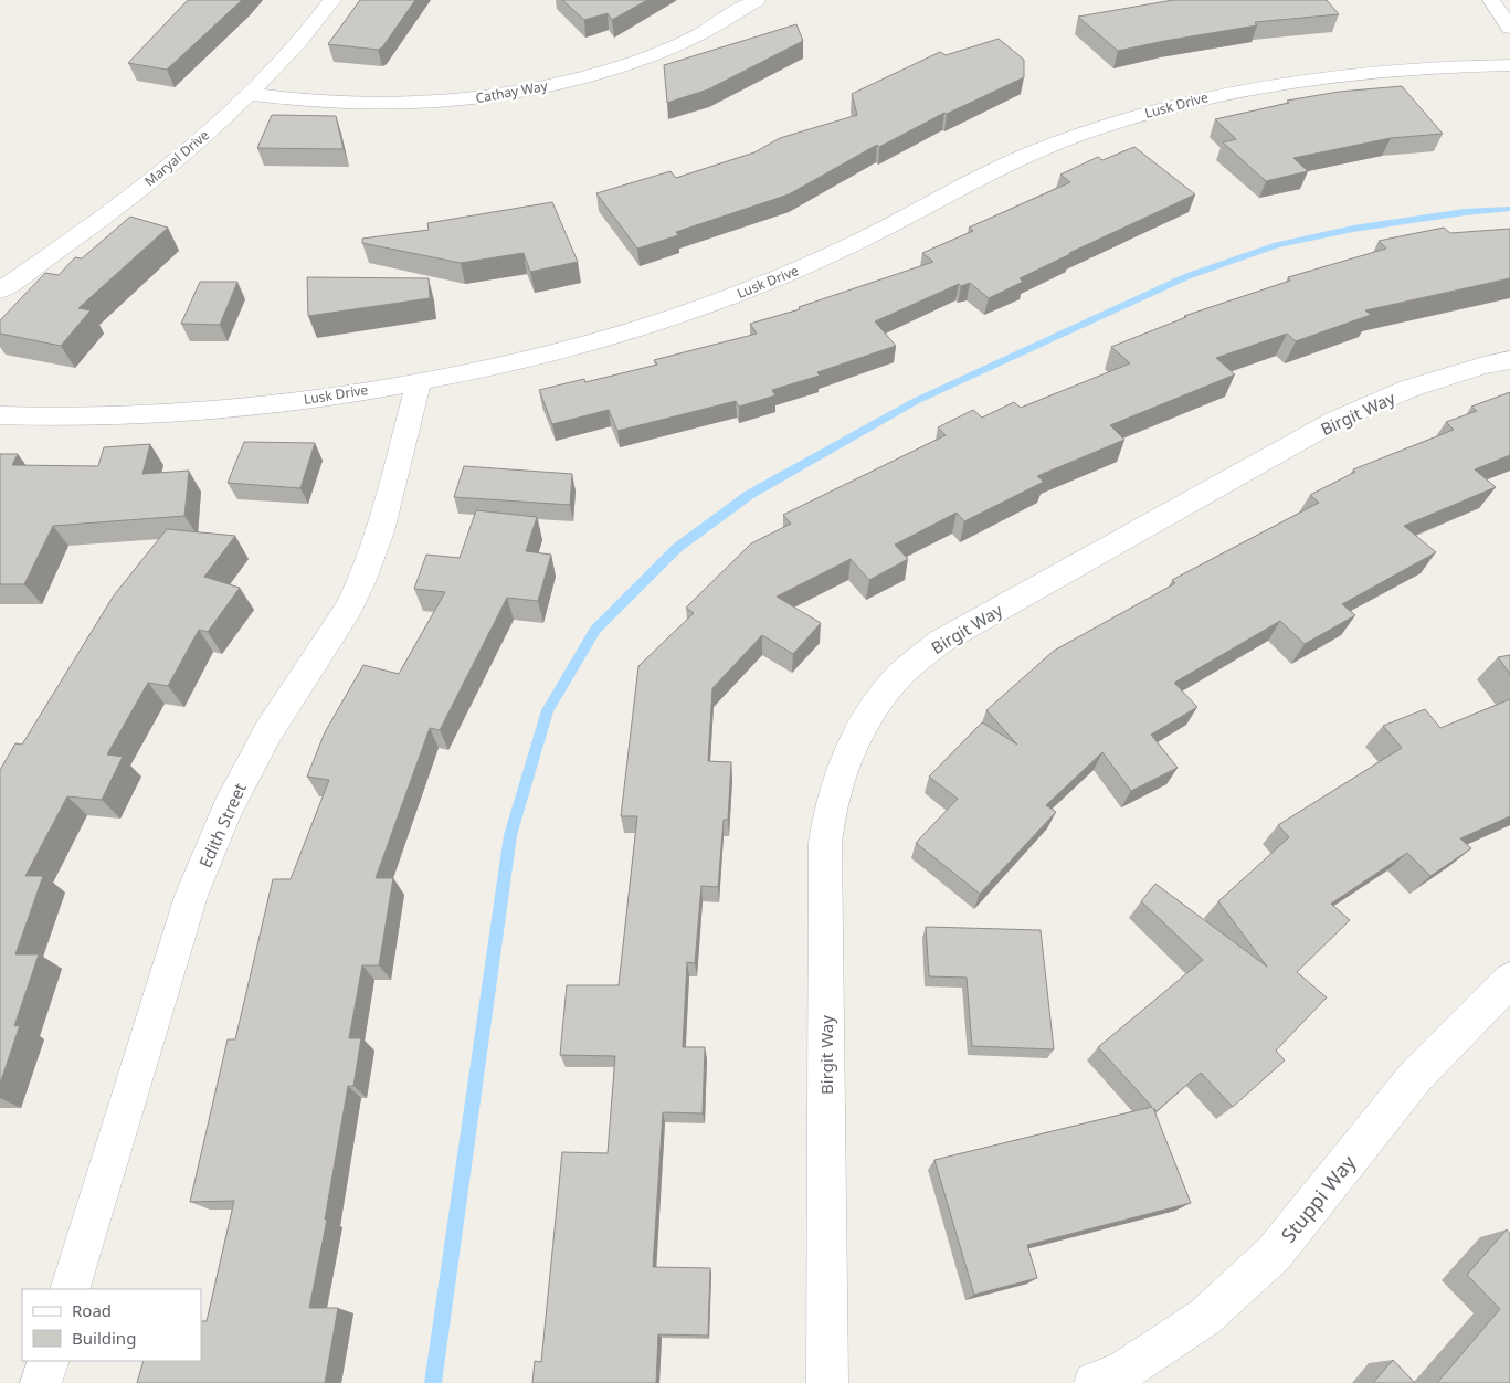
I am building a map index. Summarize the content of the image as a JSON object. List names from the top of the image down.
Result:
{
  "streets": {
    "street": [
      "Cathay Way",
      "Lusk Drive",
      "Maryal Drive",
      "Birgit Way",
      "Edith Street",
      "Stuppi Way"
    ]
  },
  "crossings": [
    ["Cathay Way", "Maryal Drive"],
    ["Lusk Drive", "Edith Street"]
  ],
  "legend": ["Road", "Building"]
}
